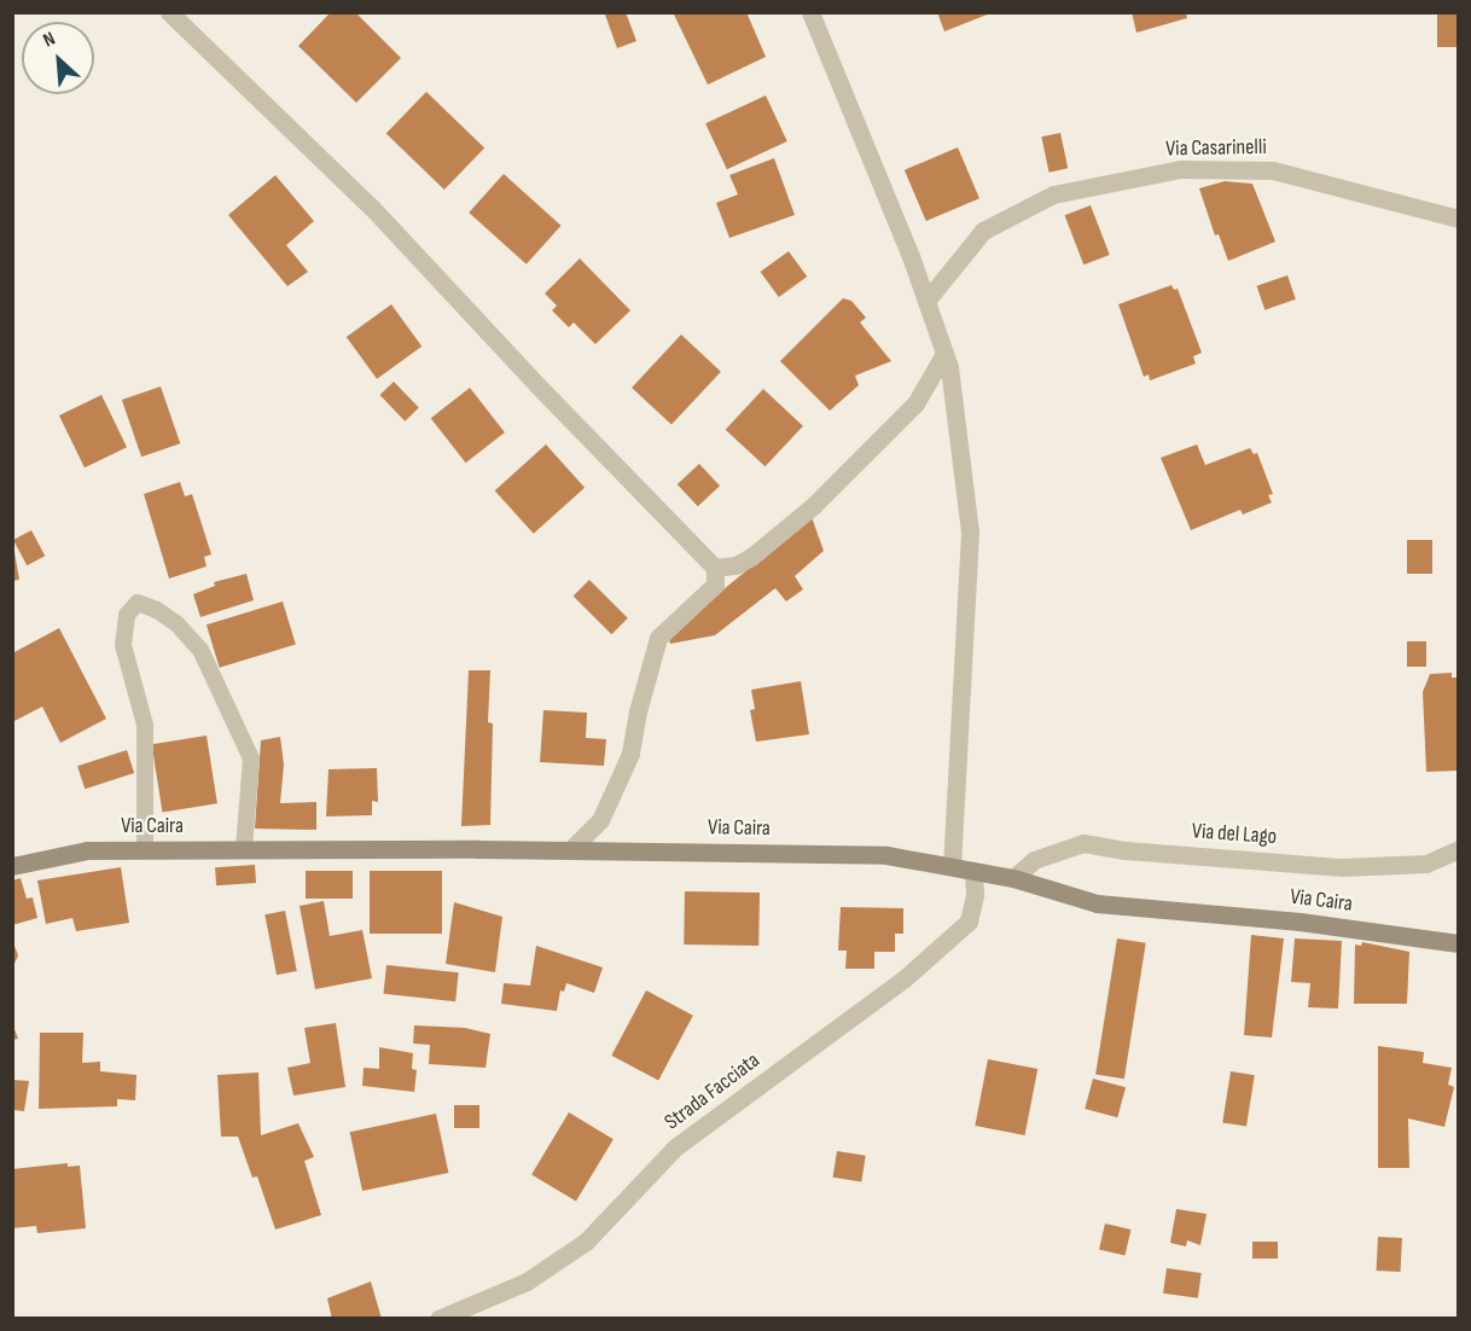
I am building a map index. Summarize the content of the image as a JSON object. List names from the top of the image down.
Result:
{
  "streets": {
    "street": [
      "Via Casarinelli",
      "Via Caira",
      "Via del Lago",
      "Strada Facciata"
    ]
  },
  "crossings": [
    ["Via Caira", "Via del Lago"],
    ["Via Caira", "Strada Facciata"]
  ],
  "north": "top left"
}
